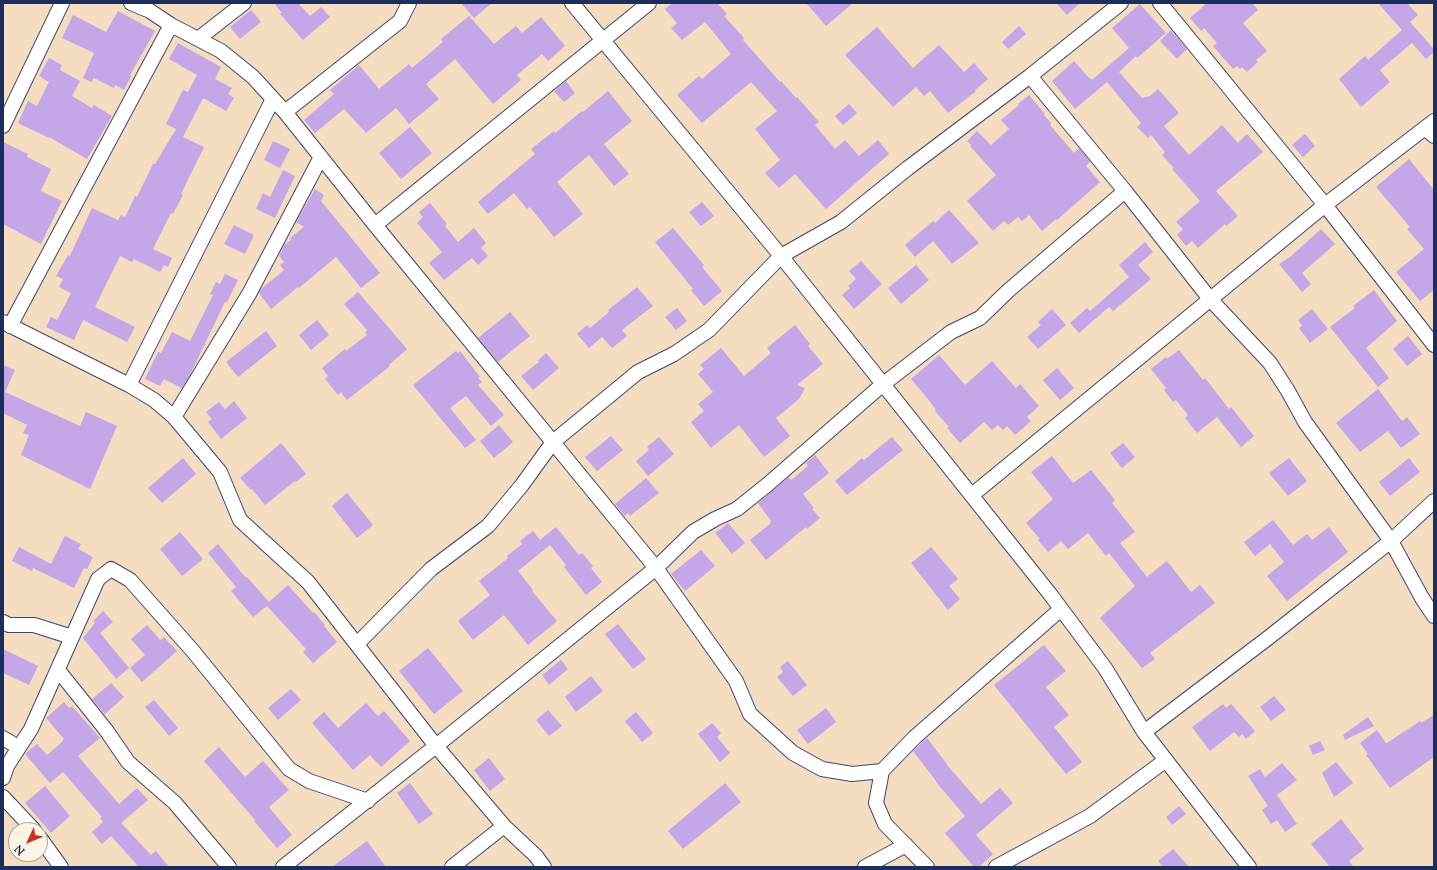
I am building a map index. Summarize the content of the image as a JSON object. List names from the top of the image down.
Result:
{
  "north": "bottom left"
}
